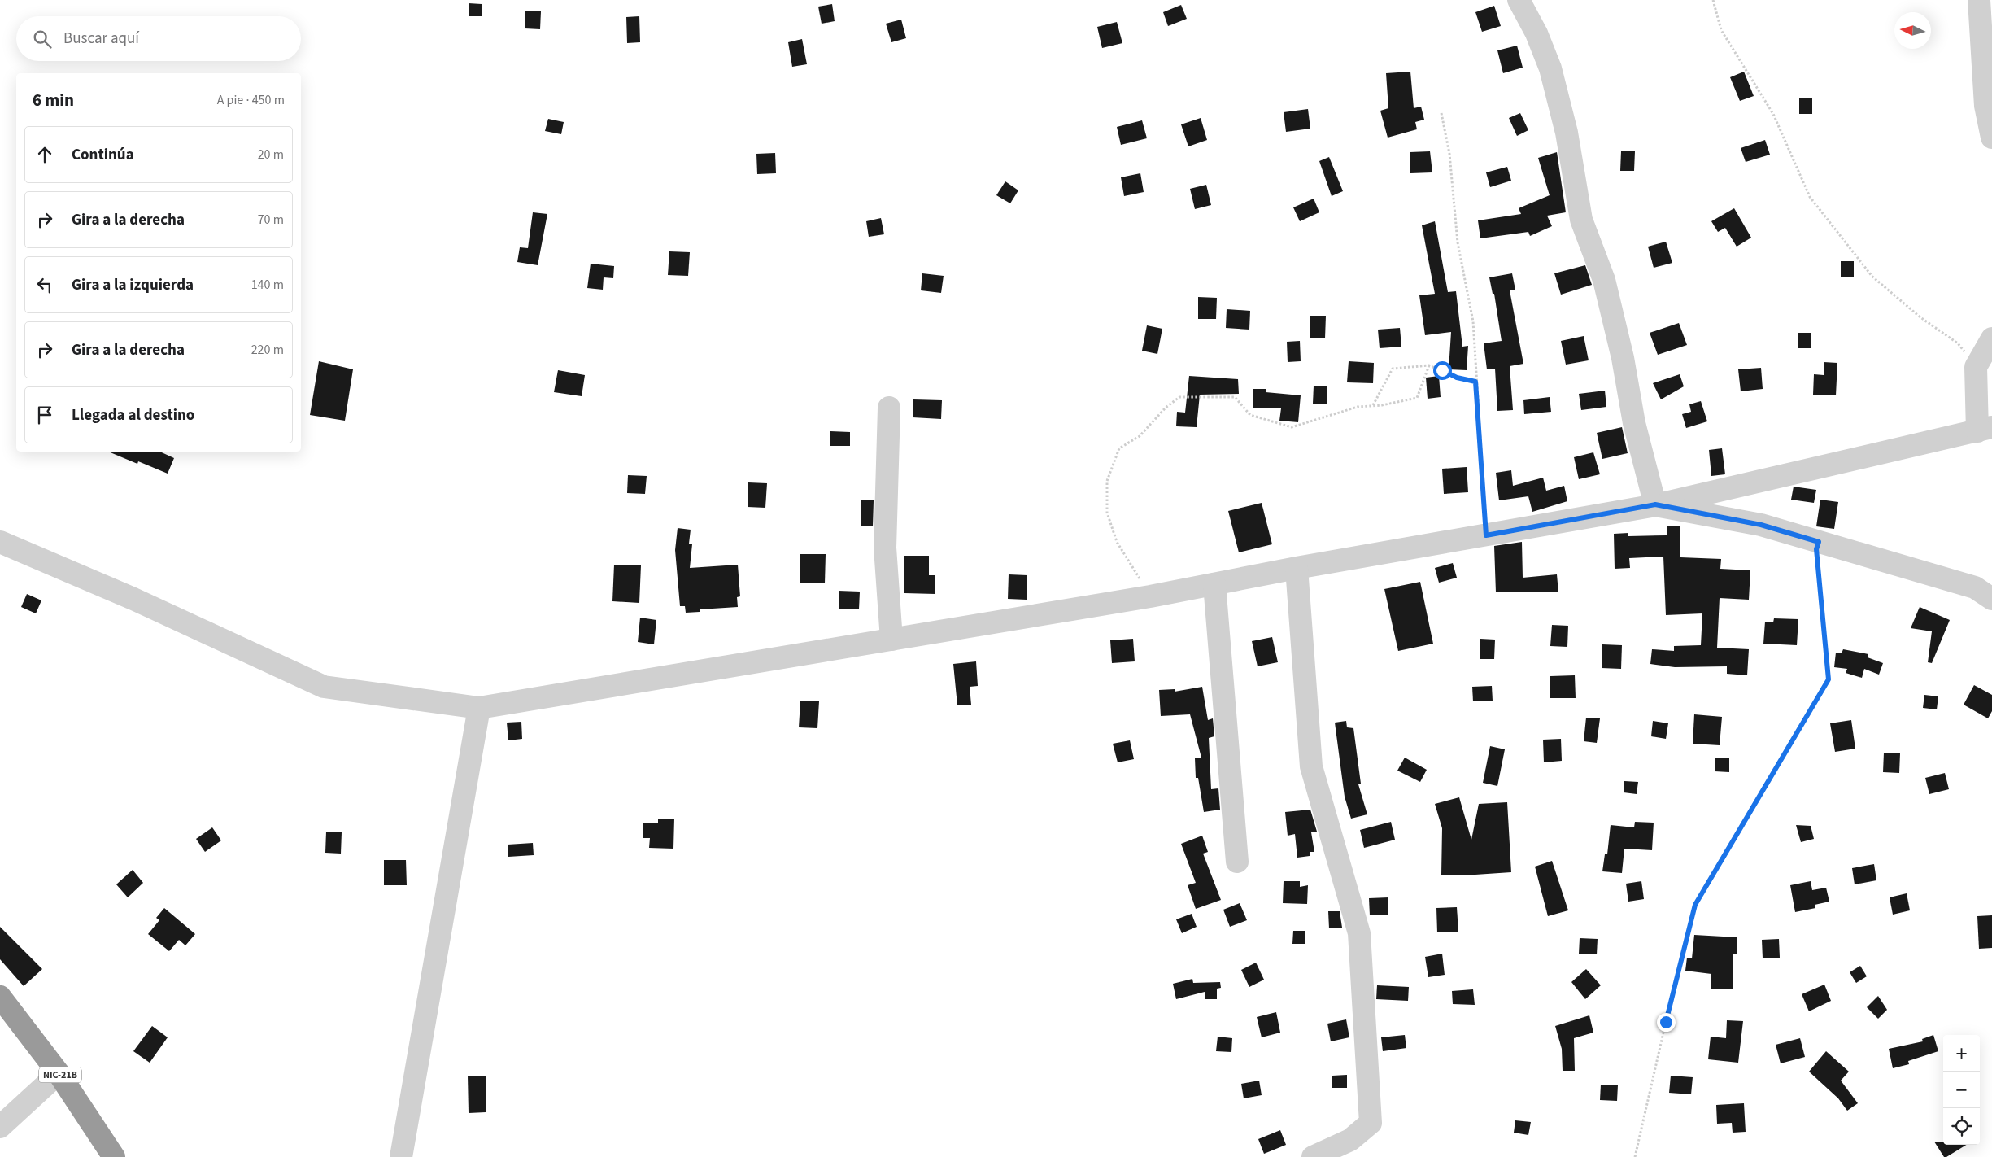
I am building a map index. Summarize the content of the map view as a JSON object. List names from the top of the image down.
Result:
{
  "streets": {
    "highway": ["NIC-21B"]
  },
  "north": "left",
  "page": {
    "search": "Buscar aquí",
    "heading": ["6 min", "A pie · 450 m"],
    "list": [
      ["Continúa", "20 m"],
      ["Gira a la derecha", "70 m"],
      ["Gira a la izquierda", "140 m"],
      ["Gira a la derecha", "220 m"],
      "Llegada al destino"
    ],
    "map_buttons": ["+", "−"]
  }
}
